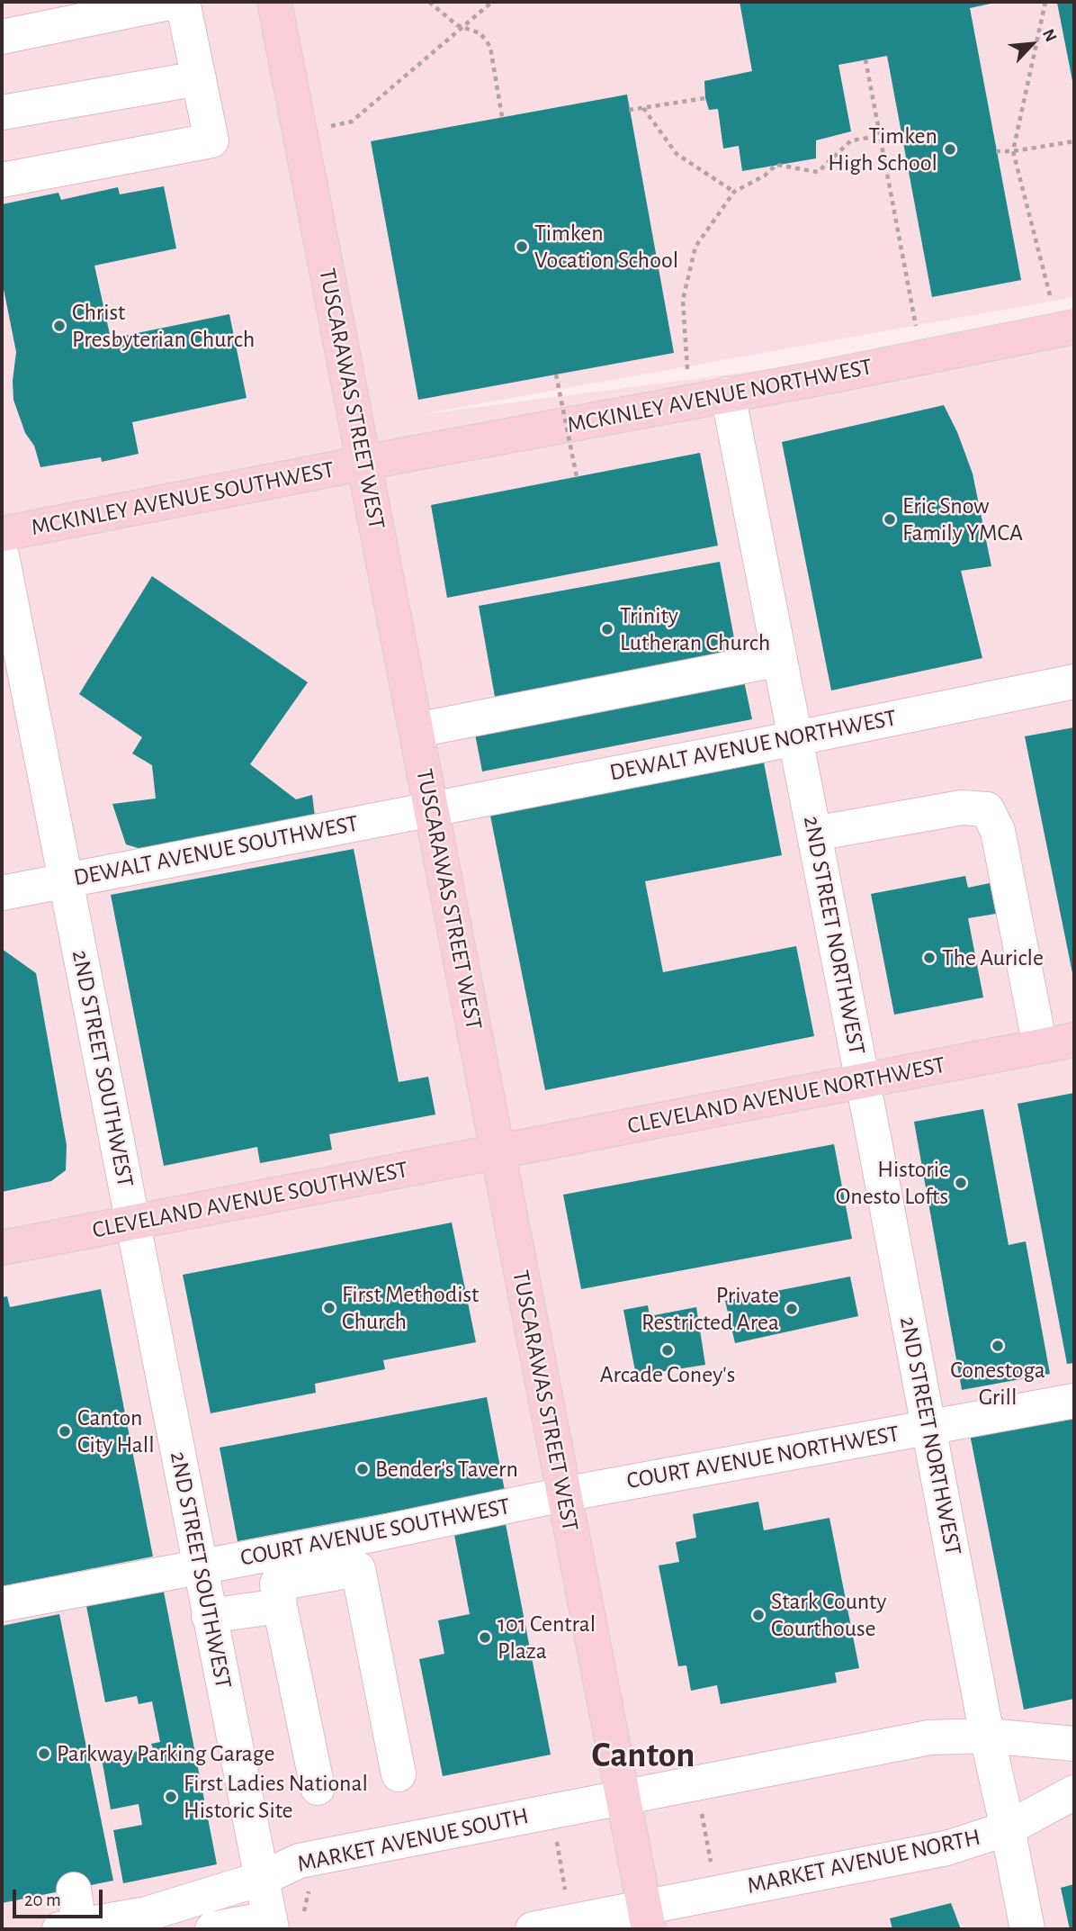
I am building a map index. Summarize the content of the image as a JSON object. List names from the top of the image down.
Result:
{
  "streets": {
    "main road": [
      "MCKINLEY AVENUE NORTHWEST",
      "TUSCARAWAS STREET WEST",
      "MCKINLEY AVENUE SOUTHWEST",
      "CLEVELAND AVENUE NORTHWEST",
      "CLEVELAND AVENUE SOUTHWEST"
    ],
    "street": [
      "DEWALT AVENUE NORTHWEST",
      "DEWALT AVENUE SOUTHWEST",
      "2ND STREET NORTHWEST",
      "2ND STREET SOUTHWEST",
      "COURT AVENUE NORTHWEST",
      "COURT AVENUE SOUTHWEST",
      "MARKET AVENUE SOUTH",
      "MARKET AVENUE NORTH"
    ]
  },
  "crossings": [
    ["MCKINLEY AVENUE NORTHWEST", "TUSCARAWAS STREET WEST"],
    ["MCKINLEY AVENUE NORTHWEST", "MCKINLEY AVENUE SOUTHWEST"],
    ["MCKINLEY AVENUE NORTHWEST", "2ND STREET NORTHWEST"],
    ["TUSCARAWAS STREET WEST", "MCKINLEY AVENUE SOUTHWEST"],
    ["TUSCARAWAS STREET WEST", "DEWALT AVENUE NORTHWEST"],
    ["TUSCARAWAS STREET WEST", "DEWALT AVENUE SOUTHWEST"],
    ["TUSCARAWAS STREET WEST", "CLEVELAND AVENUE NORTHWEST"],
    ["TUSCARAWAS STREET WEST", "CLEVELAND AVENUE SOUTHWEST"],
    ["TUSCARAWAS STREET WEST", "COURT AVENUE NORTHWEST"],
    ["TUSCARAWAS STREET WEST", "COURT AVENUE SOUTHWEST"],
    ["TUSCARAWAS STREET WEST", "MARKET AVENUE SOUTH"],
    ["TUSCARAWAS STREET WEST", "MARKET AVENUE NORTH"],
    ["DEWALT AVENUE NORTHWEST", "DEWALT AVENUE SOUTHWEST"],
    ["DEWALT AVENUE NORTHWEST", "2ND STREET NORTHWEST"],
    ["DEWALT AVENUE SOUTHWEST", "2ND STREET SOUTHWEST"],
    ["2ND STREET NORTHWEST", "CLEVELAND AVENUE NORTHWEST"],
    ["2ND STREET NORTHWEST", "COURT AVENUE NORTHWEST"],
    ["2ND STREET NORTHWEST", "MARKET AVENUE NORTH"],
    ["2ND STREET SOUTHWEST", "CLEVELAND AVENUE SOUTHWEST"],
    ["2ND STREET SOUTHWEST", "COURT AVENUE SOUTHWEST"],
    ["2ND STREET SOUTHWEST", "MARKET AVENUE SOUTH"],
    ["CLEVELAND AVENUE NORTHWEST", "CLEVELAND AVENUE SOUTHWEST"],
    ["COURT AVENUE NORTHWEST", "COURT AVENUE SOUTHWEST"]
  ],
  "districts": ["Canton"],
  "places": [
    "Timken High School",
    "Timken Vocation School",
    "Christ Presbyterian Church",
    "Eric Snow Family YMCA",
    "Trinity Lutheran Church",
    "The Auricle",
    "Historic Onesto Lofts",
    "First Methodist Church",
    "Private Restricted Area",
    "Conestoga Grill",
    "Arcade Coney's",
    "Canton City Hall",
    "Bender's Tavern",
    "Stark County Courthouse",
    "101 Central Plaza",
    "Parkway Parking Garage",
    "First Ladies National Historic Site"
  ],
  "scale_bar": "20 m",
  "north": "top right"
}
